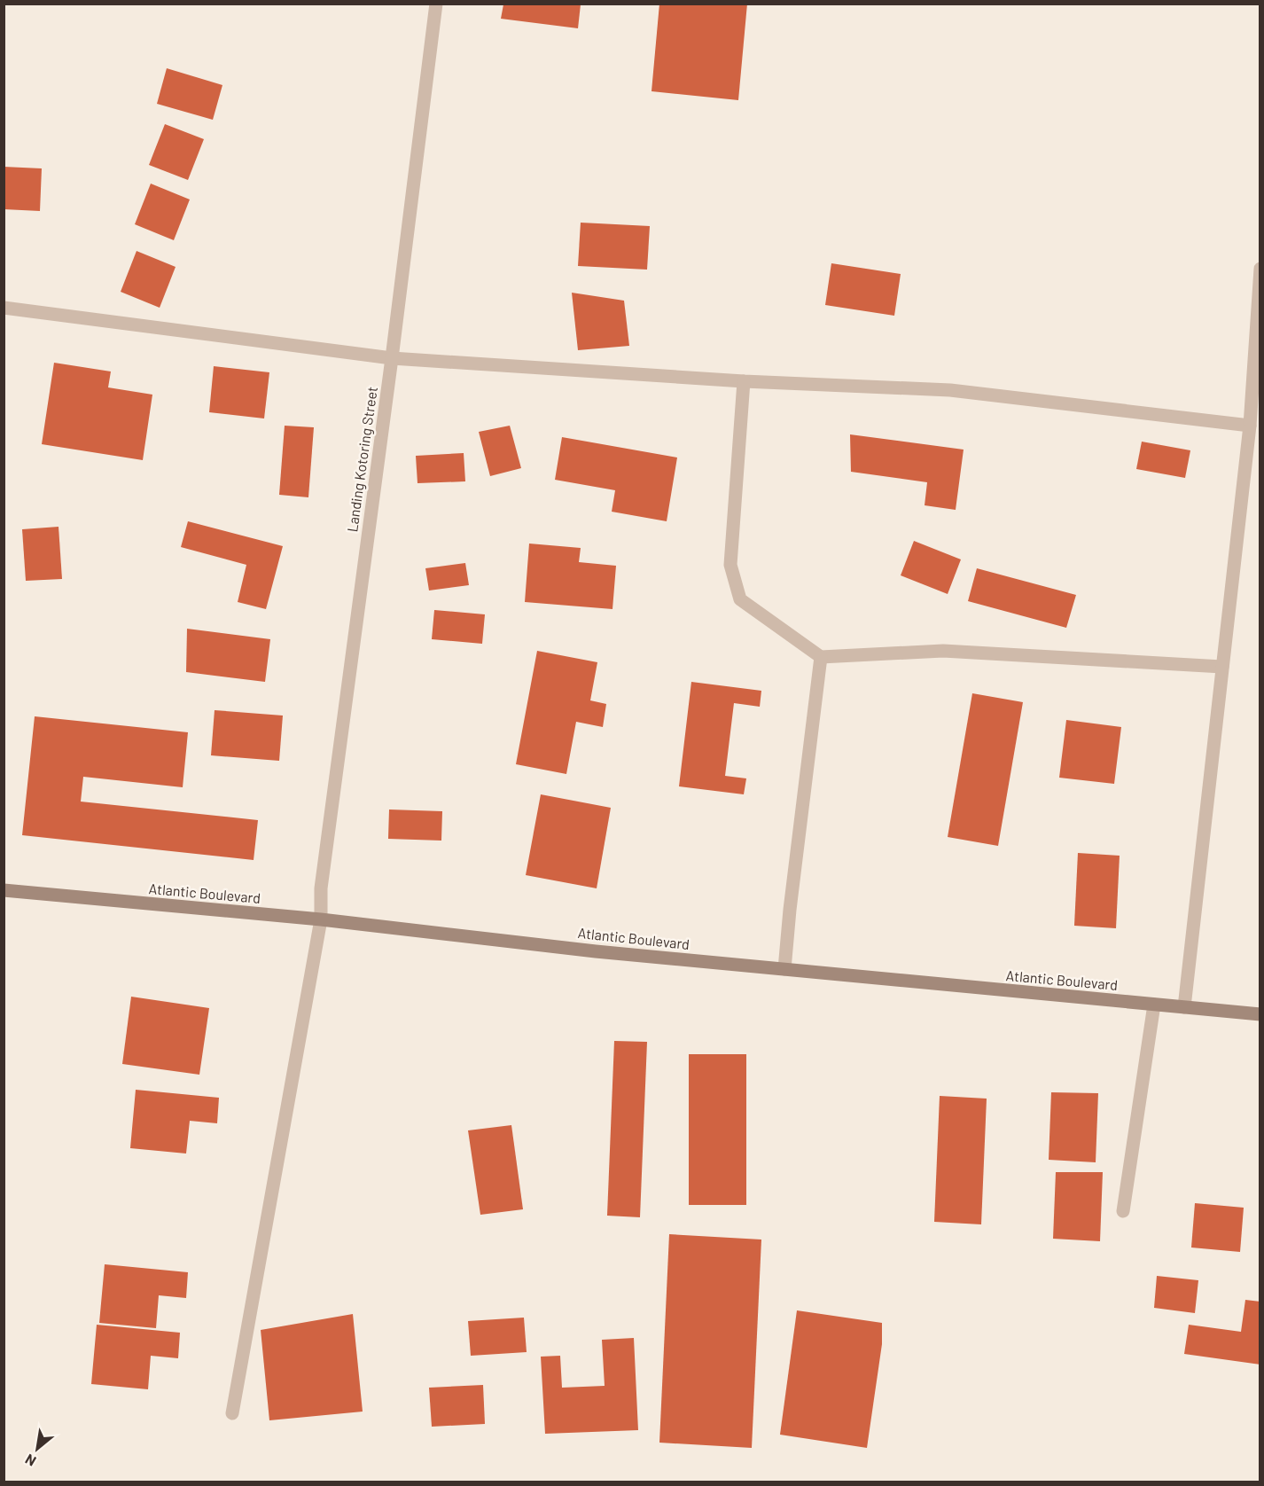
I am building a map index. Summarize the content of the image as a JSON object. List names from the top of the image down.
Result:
{
  "streets": {
    "street": ["Landing Kotoring Street", "Atlantic Boulevard"]
  },
  "crossings": [
    ["Landing Kotoring Street", "Atlantic Boulevard"]
  ],
  "north": "bottom left"
}
